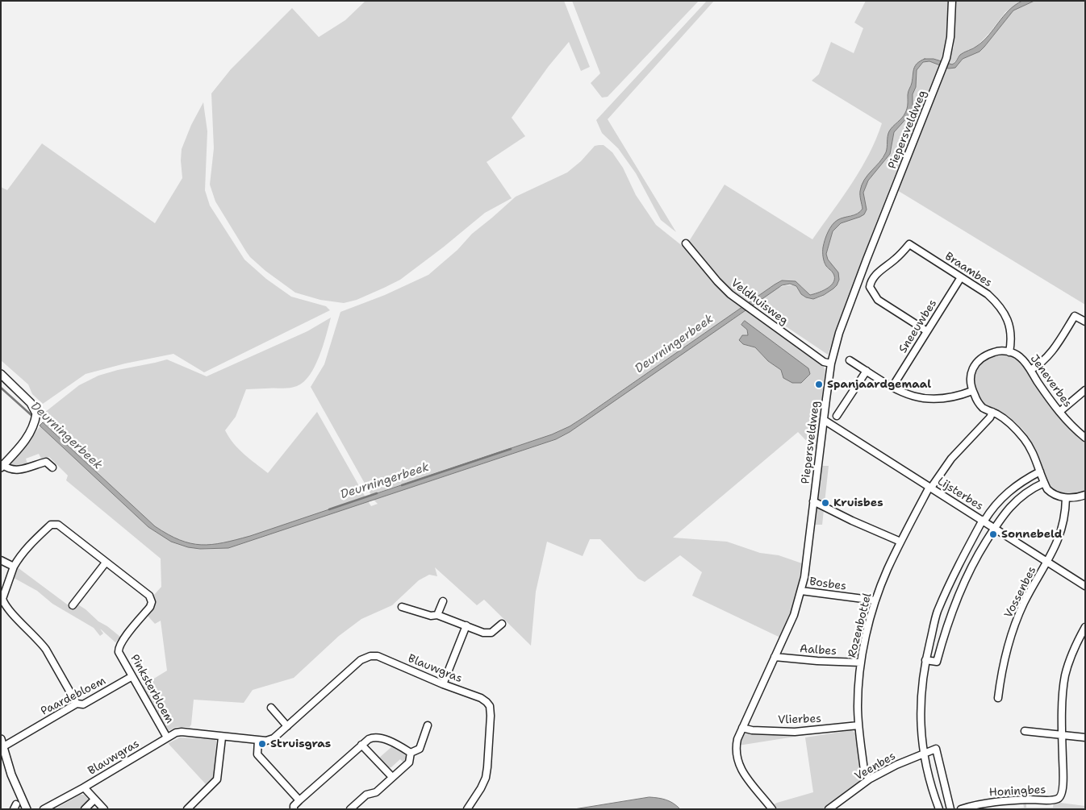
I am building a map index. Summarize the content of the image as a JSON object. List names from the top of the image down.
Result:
{
  "streets": {
    "street": [
      "Piepersveldweg",
      "Braambes",
      "Veldhuisweg",
      "Sneeuwbes",
      "Jeneverbes",
      "Lijsterbes",
      "Bosbes",
      "Vossenbes",
      "Rozenbottel",
      "Aalbes",
      "Blauwgras",
      "Pinksterbloem",
      "Paardebloem",
      "Vlierbes",
      "Veenbes",
      "Honingbes"
    ]
  },
  "crossings": [
    ["Piepersveldweg", "Veldhuisweg"],
    ["Piepersveldweg", "Lijsterbes"],
    ["Piepersveldweg", "Bosbes"],
    ["Piepersveldweg", "Aalbes"],
    ["Piepersveldweg", "Vlierbes"],
    ["Braambes", "Sneeuwbes"],
    ["Braambes", "Jeneverbes"],
    ["Lijsterbes", "Vossenbes"],
    ["Lijsterbes", "Rozenbottel"],
    ["Bosbes", "Rozenbottel"],
    ["Rozenbottel", "Aalbes"],
    ["Rozenbottel", "Vlierbes"],
    ["Rozenbottel", "Veenbes"],
    ["Blauwgras", "Pinksterbloem"],
    ["Pinksterbloem", "Paardebloem"]
  ],
  "water": ["Deurningerbeek"],
  "places": [
    "Spanjaardgemaal",
    "Kruisbes",
    "Sonnebeld",
    "Struisgras"
  ]
}
